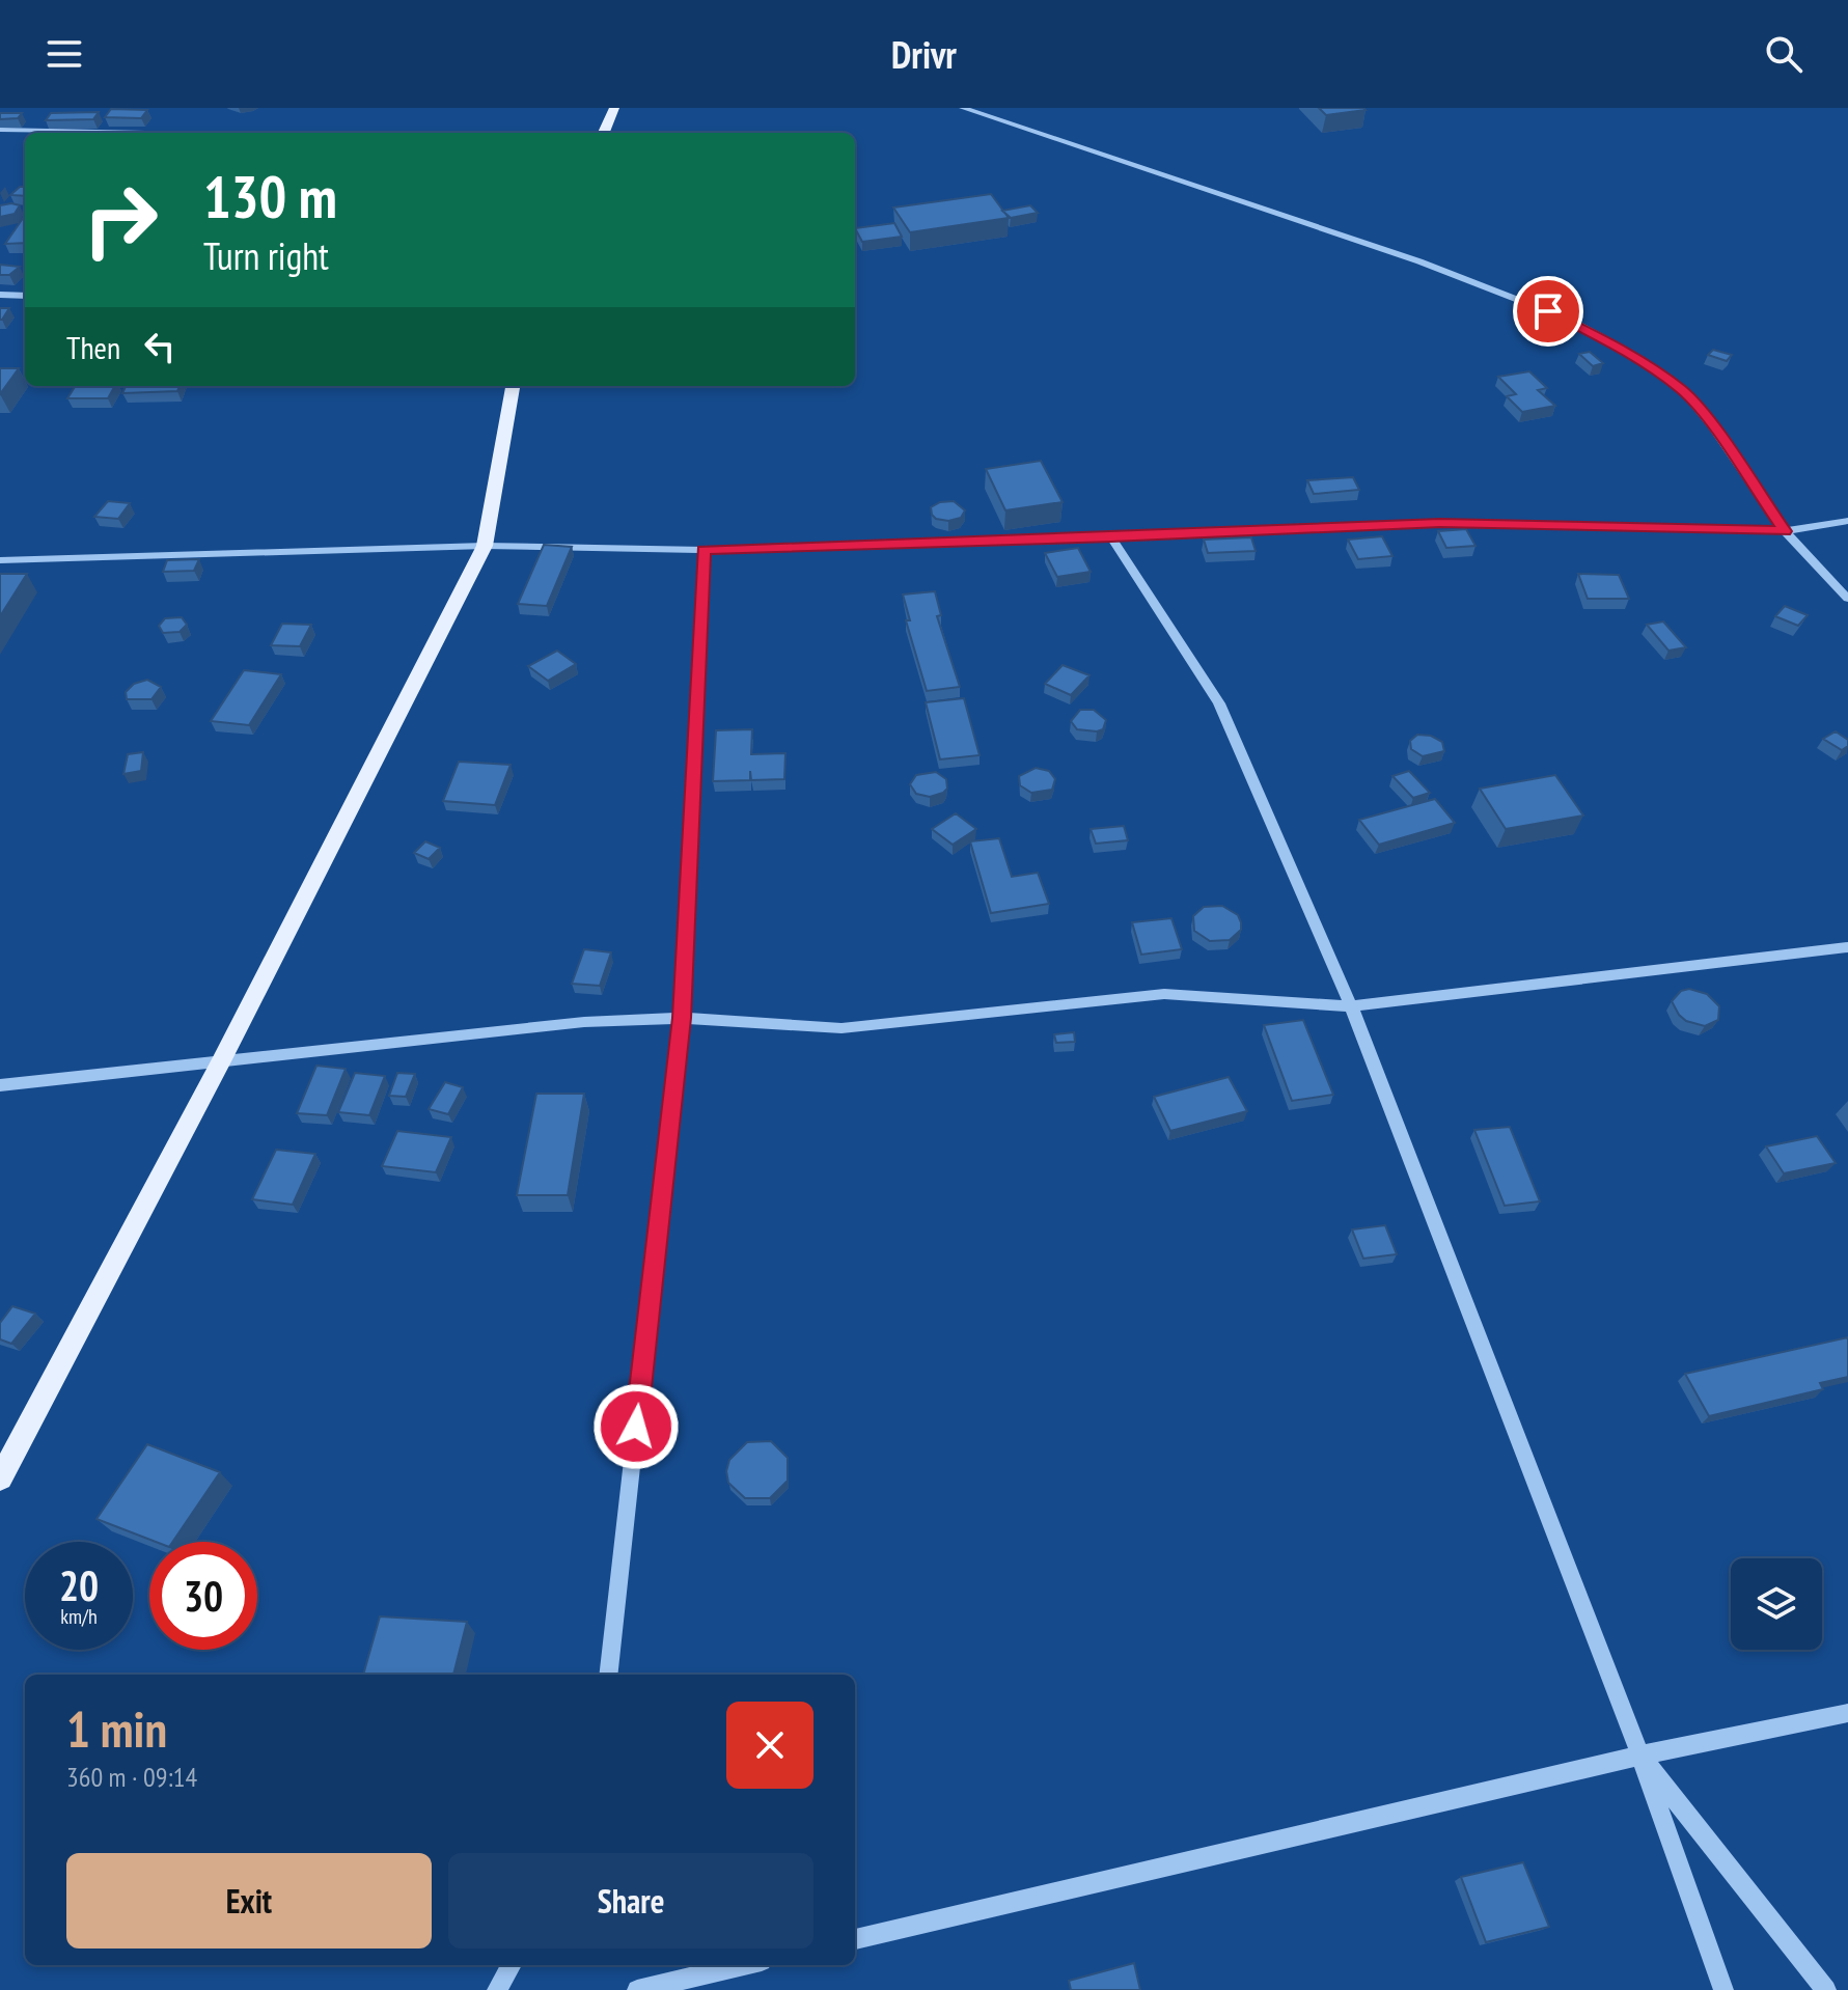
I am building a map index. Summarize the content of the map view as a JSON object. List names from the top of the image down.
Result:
{
  "page": {
    "header": "Drivr",
    "turn": ["130 m", "Turn right"],
    "then": "Then",
    "speed": "20 km/h",
    "limit": "30",
    "heading": ["1 min", "360 m · 09:14"],
    "buttons": ["Exit", "Share"]
  }
}
